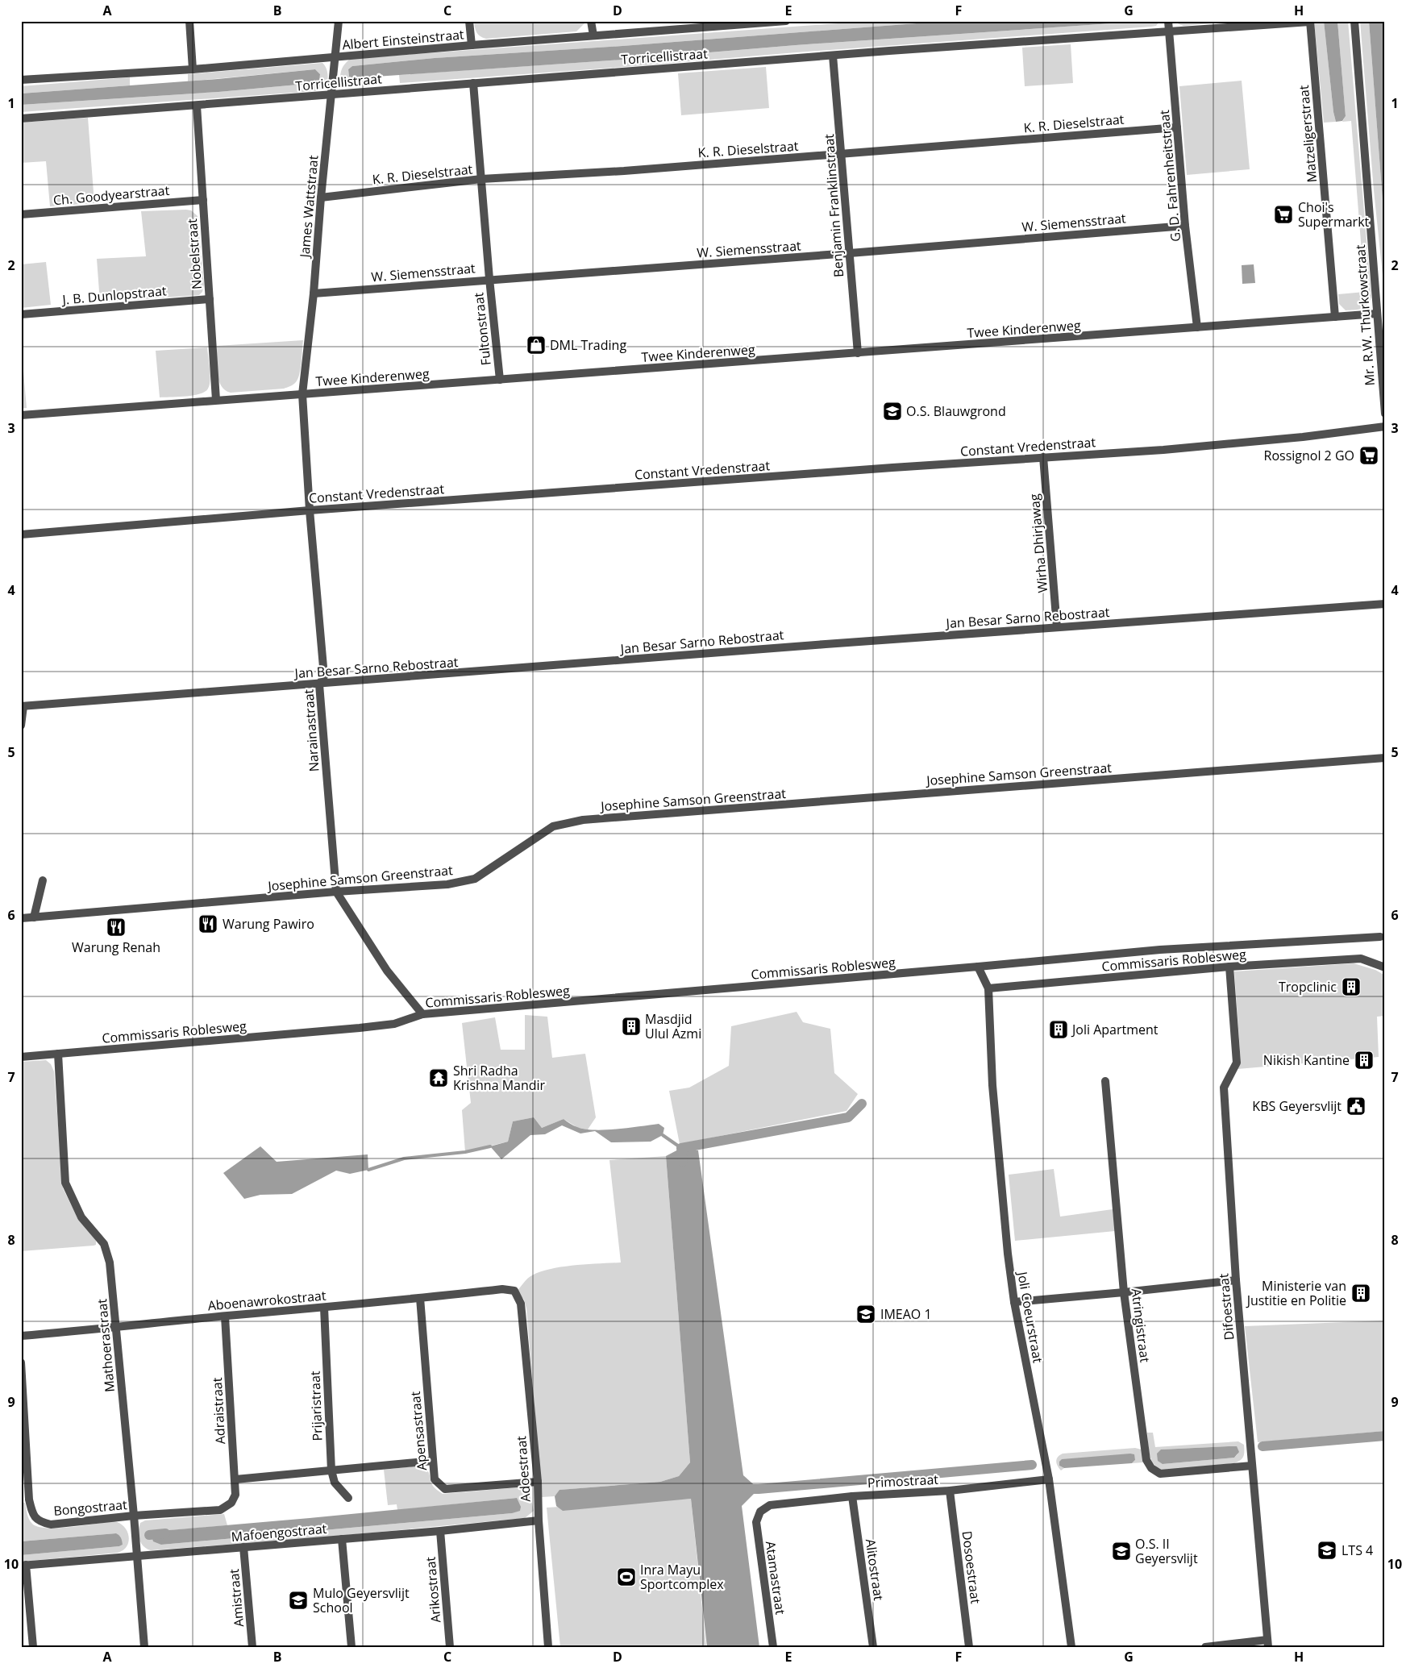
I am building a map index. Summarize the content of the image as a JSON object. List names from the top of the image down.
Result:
{
  "streets": {
    "street": [
      "Albert Einsteinstraat",
      "Torricellistraat",
      "K. R. Dieselstraat",
      "Matzeligerstraat",
      "G. D. Fahrenheitstraat",
      "Ch. Goodyearstraat",
      "Benjamin Franklinstraat",
      "James Wattstraat",
      "W. Siemensstraat",
      "Nobelstraat",
      "J. B. Dunlopstraat",
      "Mr. R.W. Thurkowstraat",
      "Fultonstraat",
      "Twee Kinderenweg",
      "Constant Vredenstraat",
      "Wirha Dhirjawag",
      "Jan Besar Sarno Rebostraat",
      "Narainastraat",
      "Josephine Samson Greenstraat",
      "Commissaris Roblesweg",
      "Aboenawrokostraat",
      "Difoestraat",
      "Joli Coeurstraat",
      "Atringistraat",
      "Mathoerastraat",
      "Prijaristraat",
      "Adraistraat",
      "Apensastraat",
      "Adoestraat",
      "Primostraat",
      "Bongostraat",
      "Mafoengostraat",
      "Dosoestraat",
      "Alitostraat",
      "Atamastraat",
      "Arikostraat",
      "Amistraat"
    ]
  },
  "crossings": [
    ["Albert Einsteinstraat", "James Wattstraat"],
    ["Torricellistraat", "Matzeligerstraat"],
    ["Torricellistraat", "G. D. Fahrenheitstraat"],
    ["Torricellistraat", "Benjamin Franklinstraat"],
    ["Torricellistraat", "James Wattstraat"],
    ["Torricellistraat", "Nobelstraat"],
    ["Torricellistraat", "Fultonstraat"],
    ["K. R. Dieselstraat", "G. D. Fahrenheitstraat"],
    ["K. R. Dieselstraat", "Benjamin Franklinstraat"],
    ["K. R. Dieselstraat", "James Wattstraat"],
    ["K. R. Dieselstraat", "Fultonstraat"],
    ["Matzeligerstraat", "Twee Kinderenweg"],
    ["G. D. Fahrenheitstraat", "W. Siemensstraat"],
    ["G. D. Fahrenheitstraat", "Twee Kinderenweg"],
    ["Ch. Goodyearstraat", "Nobelstraat"],
    ["Benjamin Franklinstraat", "W. Siemensstraat"],
    ["Benjamin Franklinstraat", "Twee Kinderenweg"],
    ["James Wattstraat", "W. Siemensstraat"],
    ["James Wattstraat", "Twee Kinderenweg"],
    ["James Wattstraat", "Narainastraat"],
    ["W. Siemensstraat", "Fultonstraat"],
    ["Nobelstraat", "J. B. Dunlopstraat"],
    ["Nobelstraat", "Twee Kinderenweg"],
    ["Mr. R.W. Thurkowstraat", "Twee Kinderenweg"],
    ["Fultonstraat", "Twee Kinderenweg"],
    ["Twee Kinderenweg", "Narainastraat"],
    ["Constant Vredenstraat", "Wirha Dhirjawag"],
    ["Constant Vredenstraat", "Narainastraat"],
    ["Wirha Dhirjawag", "Jan Besar Sarno Rebostraat"],
    ["Jan Besar Sarno Rebostraat", "Narainastraat"],
    ["Narainastraat", "Josephine Samson Greenstraat"],
    ["Narainastraat", "Commissaris Roblesweg"],
    ["Commissaris Roblesweg", "Difoestraat"],
    ["Commissaris Roblesweg", "Joli Coeurstraat"],
    ["Commissaris Roblesweg", "Mathoerastraat"],
    ["Aboenawrokostraat", "Mathoerastraat"],
    ["Aboenawrokostraat", "Prijaristraat"],
    ["Aboenawrokostraat", "Adraistraat"],
    ["Aboenawrokostraat", "Apensastraat"],
    ["Aboenawrokostraat", "Adoestraat"],
    ["Difoestraat", "Atringistraat"],
    ["Joli Coeurstraat", "Primostraat"],
    ["Mathoerastraat", "Bongostraat"],
    ["Mathoerastraat", "Mafoengostraat"],
    ["Adraistraat", "Bongostraat"],
    ["Apensastraat", "Adoestraat"],
    ["Adoestraat", "Mafoengostraat"],
    ["Primostraat", "Dosoestraat"],
    ["Primostraat", "Alitostraat"],
    ["Primostraat", "Atamastraat"],
    ["Mafoengostraat", "Arikostraat"],
    ["Mafoengostraat", "Amistraat"]
  ],
  "places": {
    "supermarket": ["Choi's Supermarkt", "Rossignol 2 GO"],
    "shop": ["DML Trading"],
    "school or university": [
      "O.S. Blauwgrond",
      "IMEAO 1",
      "LTS 4",
      "O.S. II Geyersvlijt",
      "Mulo Geyersvlijt School"
    ],
    "restaurant": ["Warung Pawiro", "Warung Renah"],
    "building": [
      "Tropclinic",
      "Masdjid Ulul Azmi",
      "Joli Apartment",
      "Nikish Kantine",
      "Ministerie van Justitie en Politie"
    ],
    "temple": ["Shri Radha Krishna Mandir"],
    "public building": ["KBS Geyersvlijt"],
    "sports": ["Inra Mayu Sportcomplex"]
  },
  "grid": {
    "columns": [
      "A",
      "B",
      "C",
      "D",
      "E",
      "F",
      "G",
      "H"
    ],
    "rows": [
      "1",
      "2",
      "3",
      "4",
      "5",
      "6",
      "7",
      "8",
      "9",
      "10"
    ]
  }
}
